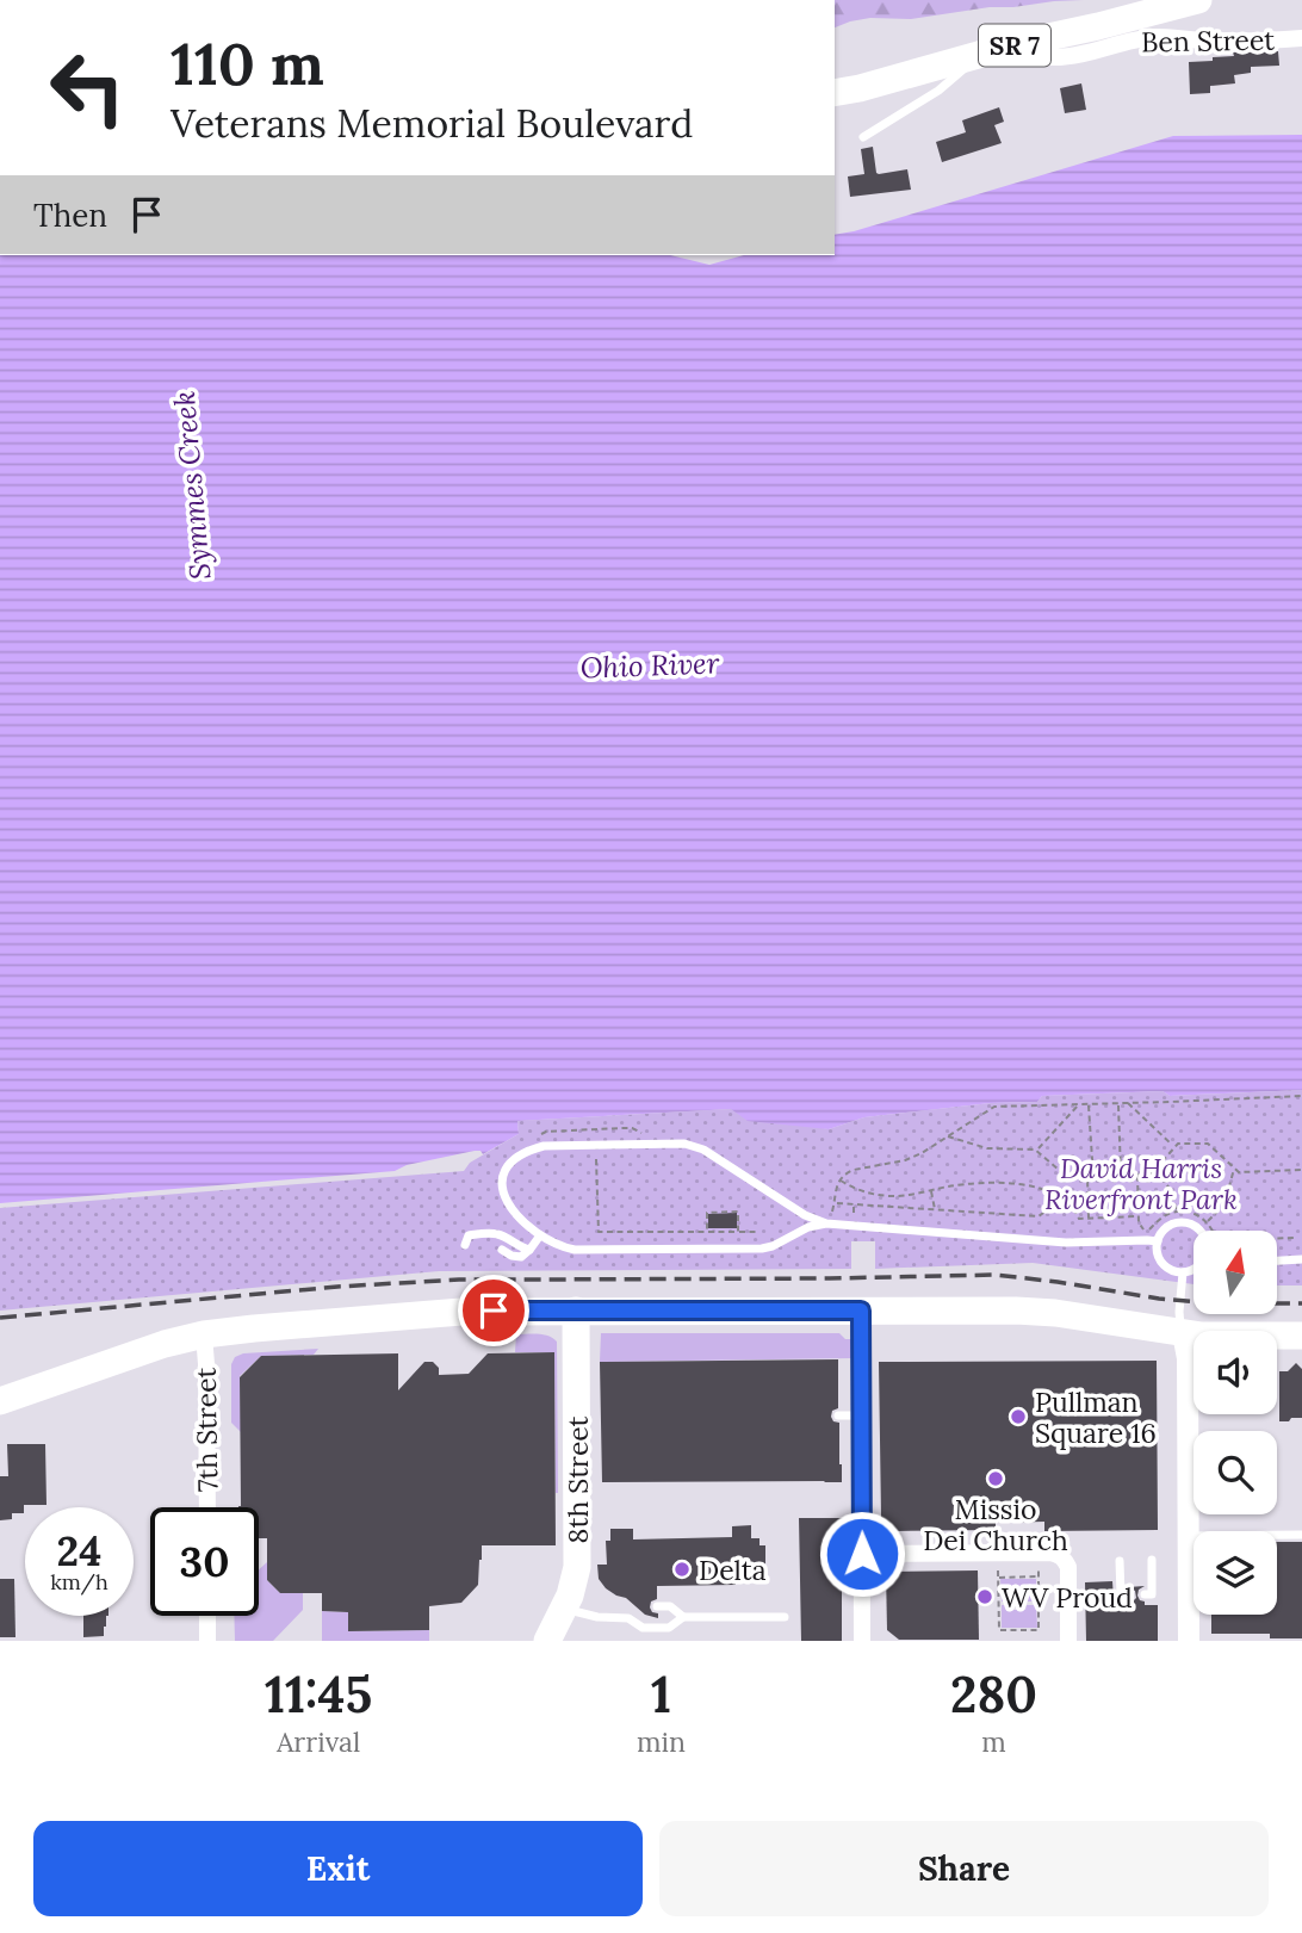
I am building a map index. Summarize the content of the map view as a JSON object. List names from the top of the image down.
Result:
{
  "streets": {
    "main road": ["SR 7", "8th Street"],
    "street": ["Ben Street", "7th Street"]
  },
  "crossings": [
    ["Ben Street", "SR 7"]
  ],
  "water": ["Symmes Creek", "Ohio River"],
  "parks": ["David Harris Riverfront Park"],
  "places": [
    "Pullman Square 16",
    "Missio Dei Church",
    "Delta",
    "WV Proud"
  ],
  "north": "top",
  "page": {
    "turn": ["110 m", "Veterans Memorial Boulevard"],
    "then": "Then",
    "speed": "24 km/h",
    "limit": "30",
    "eta": [
      "11:45",
      "Arrival",
      "1",
      "min",
      "280",
      "m"
    ],
    "buttons": ["Exit", "Share"]
  }
}
